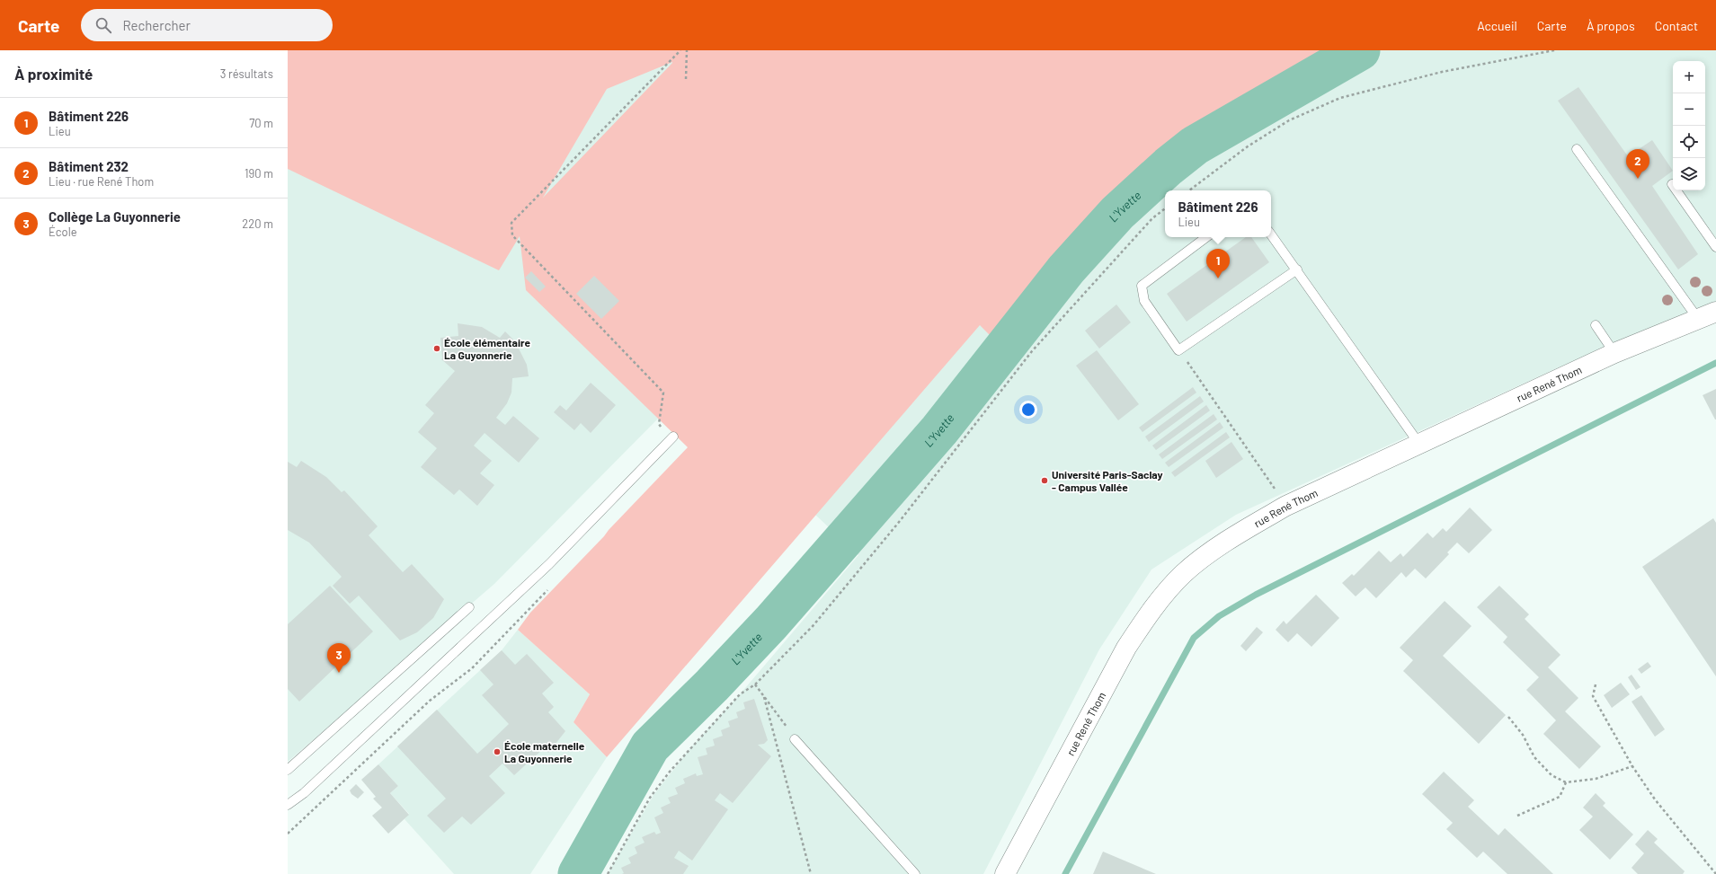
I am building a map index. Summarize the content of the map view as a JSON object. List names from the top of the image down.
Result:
{
  "streets": {
    "main road": ["rue René Thom"]
  },
  "water": ["L'Yvette"],
  "places": ["École élémentaire La Guyonnerie", "Université Paris-Saclay - Campus Vallée", "École maternelle La Guyonnerie"],
  "page": {
    "header": "Carte",
    "search": "Rechercher",
    "nav": [
      "Accueil",
      "Carte",
      "À propos",
      "Contact"
    ],
    "heading": ["À proximité", "3 résultats"],
    "map_buttons": ["+", "−"],
    "list": [
      {
        "mark": "1",
        "name": "Bâtiment 226",
        "note": "Lieu",
        "value": "70 m"
      },
      {
        "mark": "2",
        "name": "Bâtiment 232",
        "note": "Lieu · rue René Thom",
        "value": "190 m"
      },
      {
        "mark": "3",
        "name": "Collège La Guyonnerie",
        "note": "École",
        "value": "220 m"
      }
    ],
    "pins": ["2", "1", "3"],
    "popup": ["Bâtiment 226", "Lieu"]
  }
}
